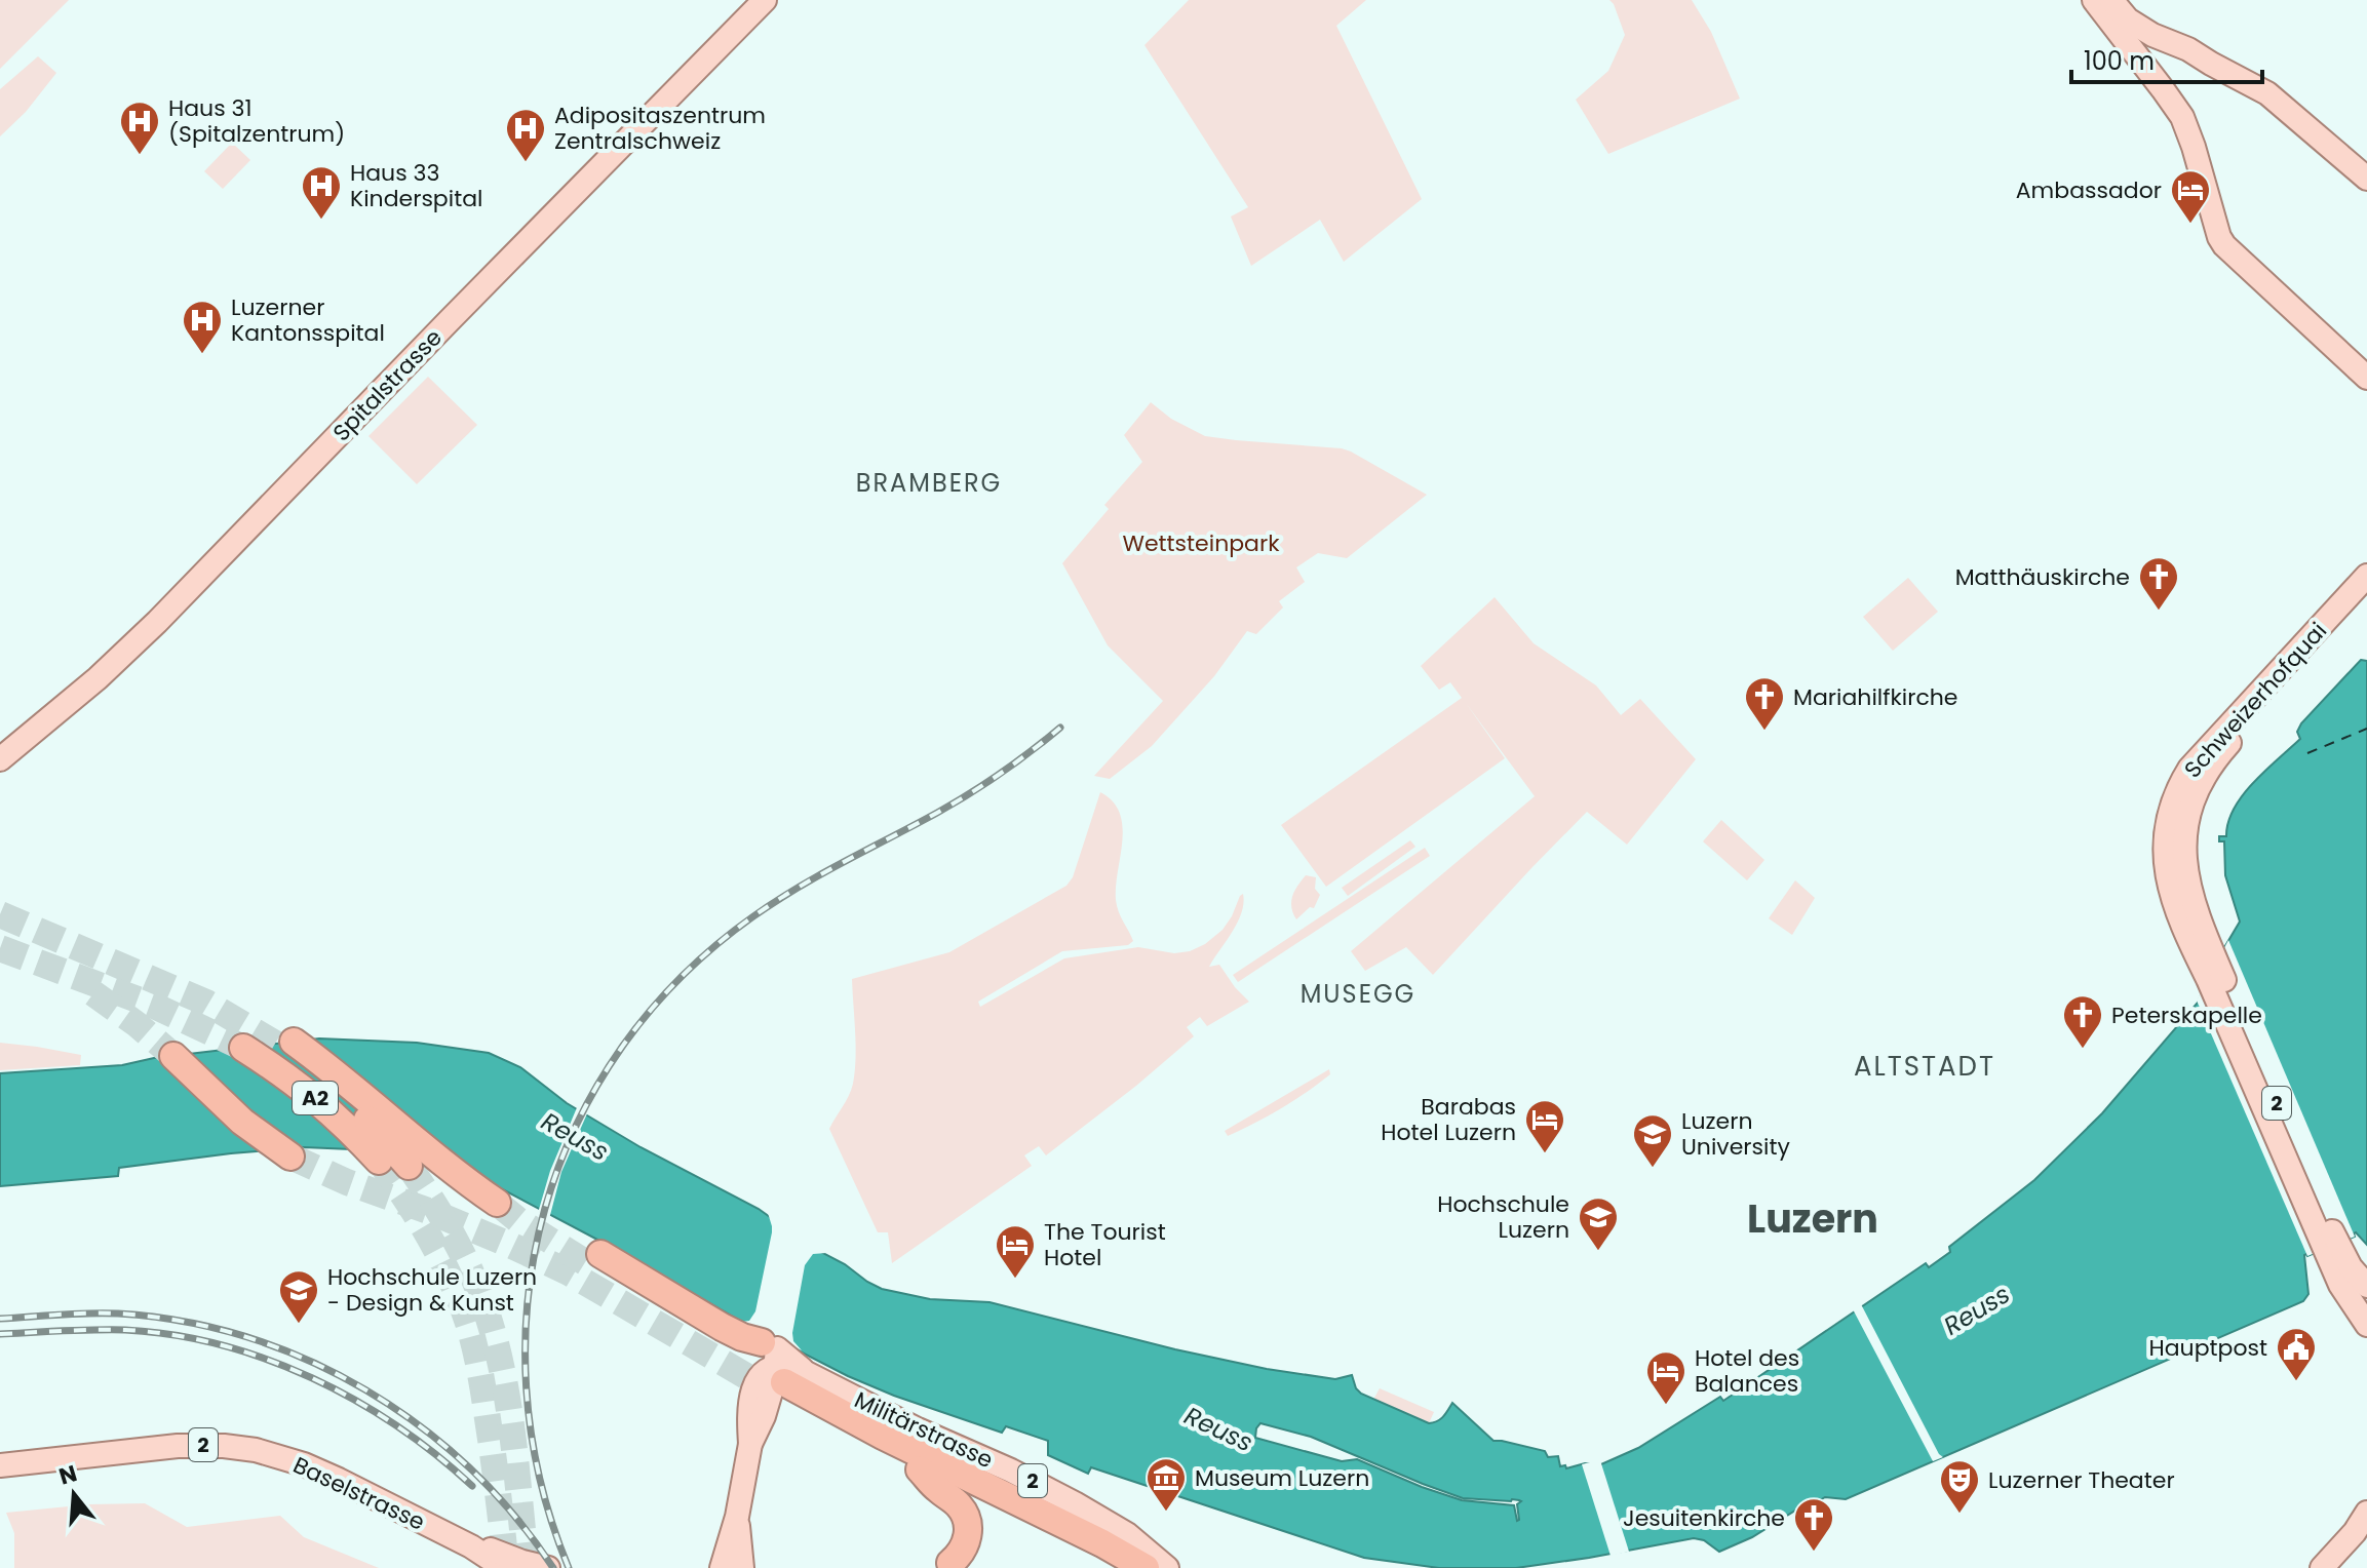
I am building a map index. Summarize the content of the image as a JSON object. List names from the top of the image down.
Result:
{
  "streets": {
    "highway": ["A2"],
    "main road": [
      "Spitalstrasse",
      "Schweizerhofquai",
      "2",
      "Militärstrasse",
      "Baselstrasse"
    ]
  },
  "crossings": [
    ["Schweizerhofquai", "2"]
  ],
  "districts": [
    "BRAMBERG",
    "MUSEGG",
    "ALTSTADT",
    "Luzern"
  ],
  "water": ["Reuss"],
  "parks": ["Wettsteinpark"],
  "places": {
    "hospital": [
      "Haus 31 (Spitalzentrum)",
      "Adipositaszentrum Zentralschweiz",
      "Haus 33 Kinderspital",
      "Luzerner Kantonsspital"
    ],
    "hotel": [
      "Ambassador",
      "Barabas Hotel Luzern",
      "The Tourist Hotel",
      "Hotel des Balances"
    ],
    "church": [
      "Matthäuskirche",
      "Mariahilfkirche",
      "Peterskapelle",
      "Jesuitenkirche"
    ],
    "school or university": ["Luzern University", "Hochschule Luzern", "Hochschule Luzern - Design & Kunst"],
    "public building": ["Hauptpost"],
    "museum": ["Museum Luzern"],
    "theatre": ["Luzerner Theater"]
  },
  "scale_bar": "100 m",
  "north": "top"
}
